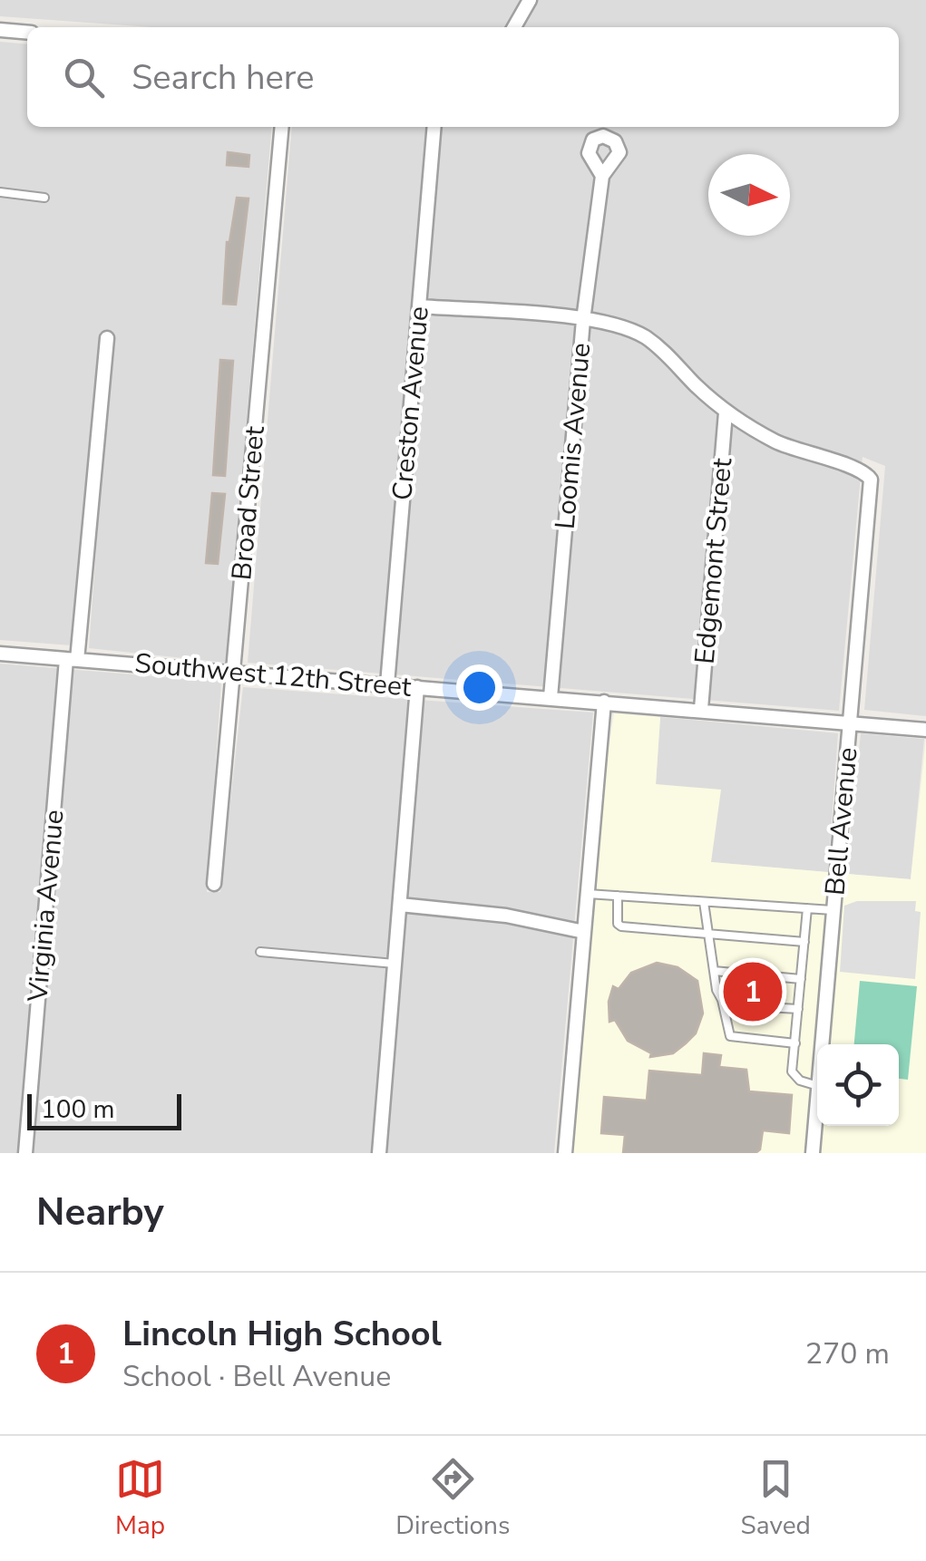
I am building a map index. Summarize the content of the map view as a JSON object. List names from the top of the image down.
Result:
{
  "streets": {
    "street": [
      "Creston Avenue",
      "Loomis Avenue",
      "Broad Street",
      "Edgemont Street",
      "Southwest 12th Street",
      "Bell Avenue",
      "Virginia Avenue"
    ]
  },
  "crossings": [
    ["Creston Avenue", "Southwest 12th Street"],
    ["Loomis Avenue", "Southwest 12th Street"],
    ["Broad Street", "Southwest 12th Street"],
    ["Edgemont Street", "Southwest 12th Street"],
    ["Edgemont Street", "Bell Avenue"],
    ["Southwest 12th Street", "Bell Avenue"],
    ["Southwest 12th Street", "Virginia Avenue"]
  ],
  "scale_bar": "100 m",
  "north": "right",
  "page": {
    "search": "Search here",
    "pins": "1",
    "scale": "100 m",
    "heading": "Nearby",
    "list": [
      {
        "mark": "1",
        "name": "Lincoln High School",
        "note": "School · Bell Avenue",
        "value": "270 m"
      }
    ],
    "nav": ["Map", "Directions", "Saved"]
  }
}
